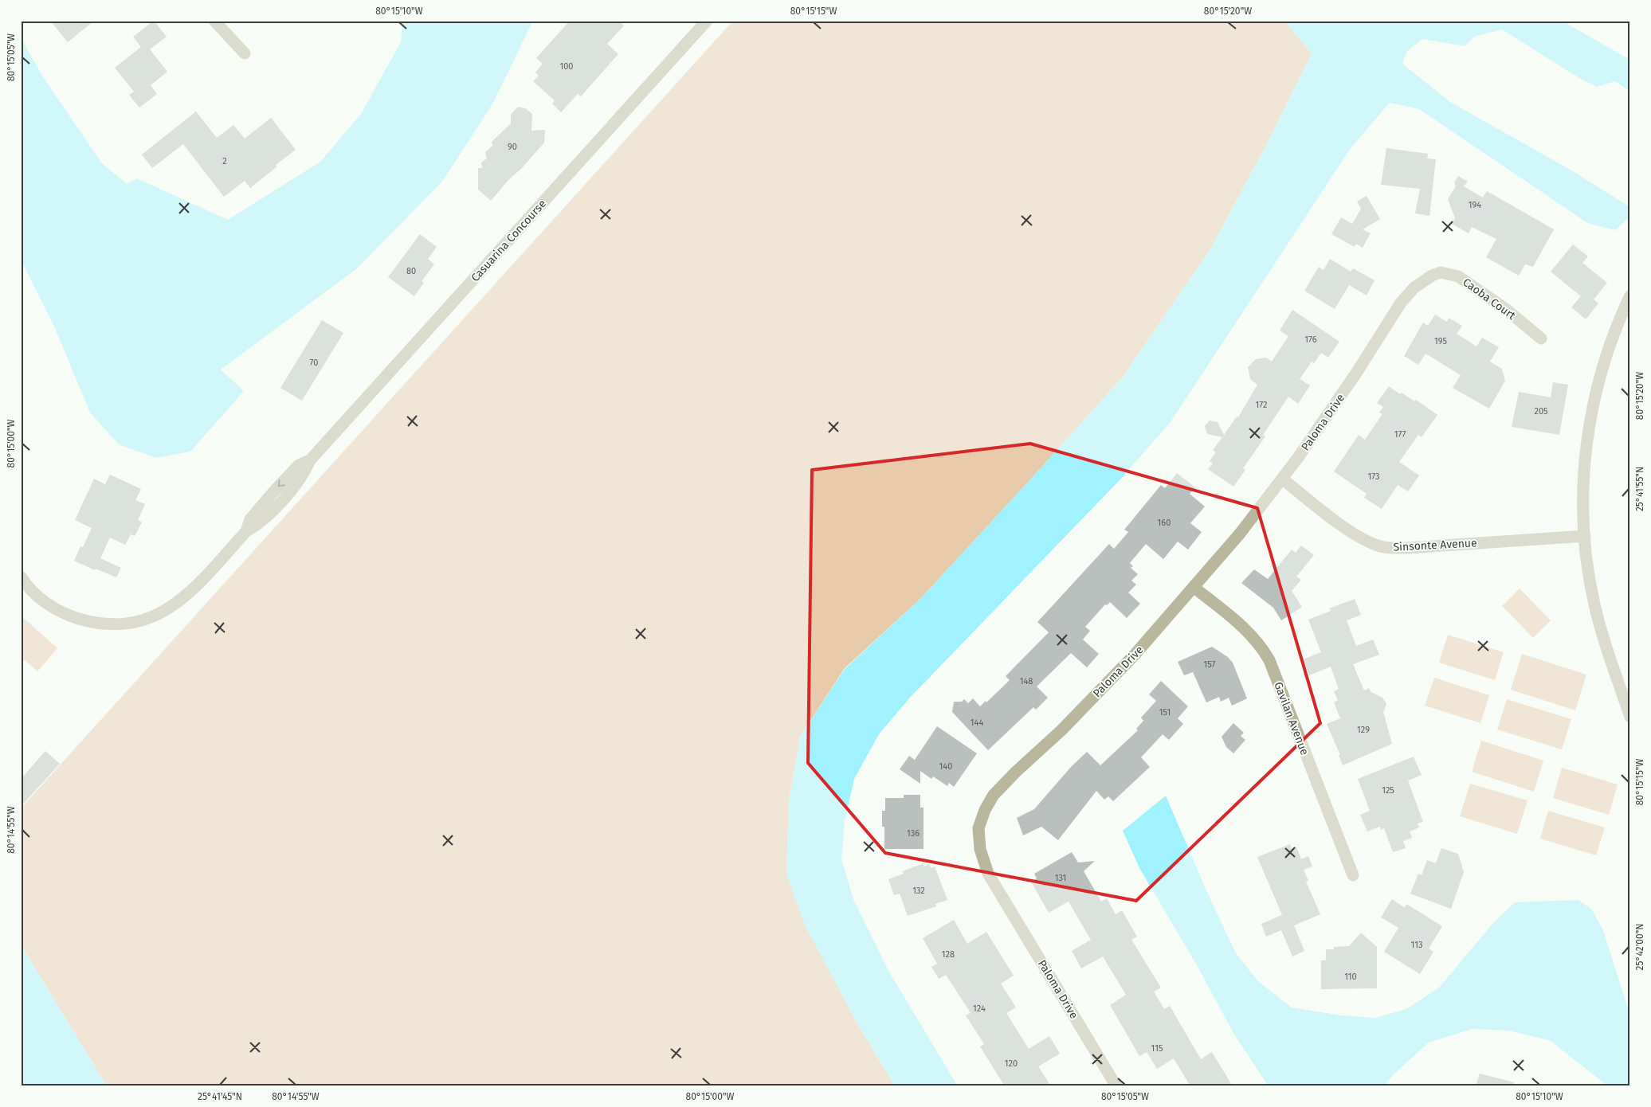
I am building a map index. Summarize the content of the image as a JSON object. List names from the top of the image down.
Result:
{
  "streets": {
    "street": [
      "Casuarina Concourse",
      "Caoba Court",
      "Paloma Drive",
      "Sinsonte Avenue",
      "Gavilan Avenue"
    ]
  },
  "crossings": [
    ["Caoba Court", "Paloma Drive"],
    ["Paloma Drive", "Sinsonte Avenue"],
    ["Paloma Drive", "Gavilan Avenue"]
  ],
  "house_numbers": [
    "100",
    "90",
    "2",
    "194",
    "80",
    "176",
    "195",
    "70",
    "172",
    "205",
    "177",
    "173",
    "160",
    "157",
    "148",
    "151",
    "144",
    "129",
    "140",
    "125",
    "136",
    "131",
    "132",
    "113",
    "128",
    "110",
    "124",
    "115",
    "120"
  ],
  "coordinates": [
    "80°15'10\"W",
    "80°15'15\"W",
    "80°15'20\"W",
    "80°15'05\"W",
    "80°15'00\"W",
    "25°41'55\"N",
    "80°14'55\"W",
    "25°42'00\"N",
    "25°41'45\"N"
  ]
}
